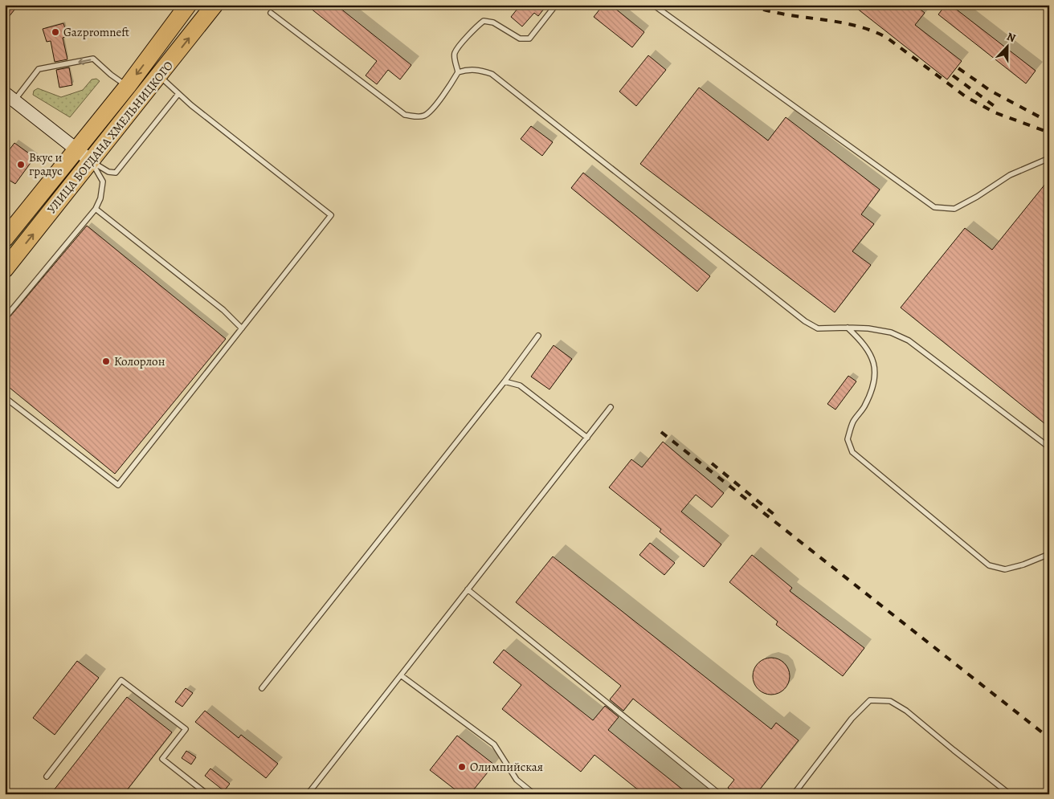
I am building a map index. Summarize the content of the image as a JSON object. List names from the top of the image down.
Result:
{
  "streets": {
    "highway": ["УЛИЦА БОГДАНА ХМЕЛЬНИЦКОГО"]
  },
  "places": [
    "Gazpromneft",
    "Вкус и градус",
    "Колорлон",
    "Олимпийская"
  ],
  "north": "top"
}
